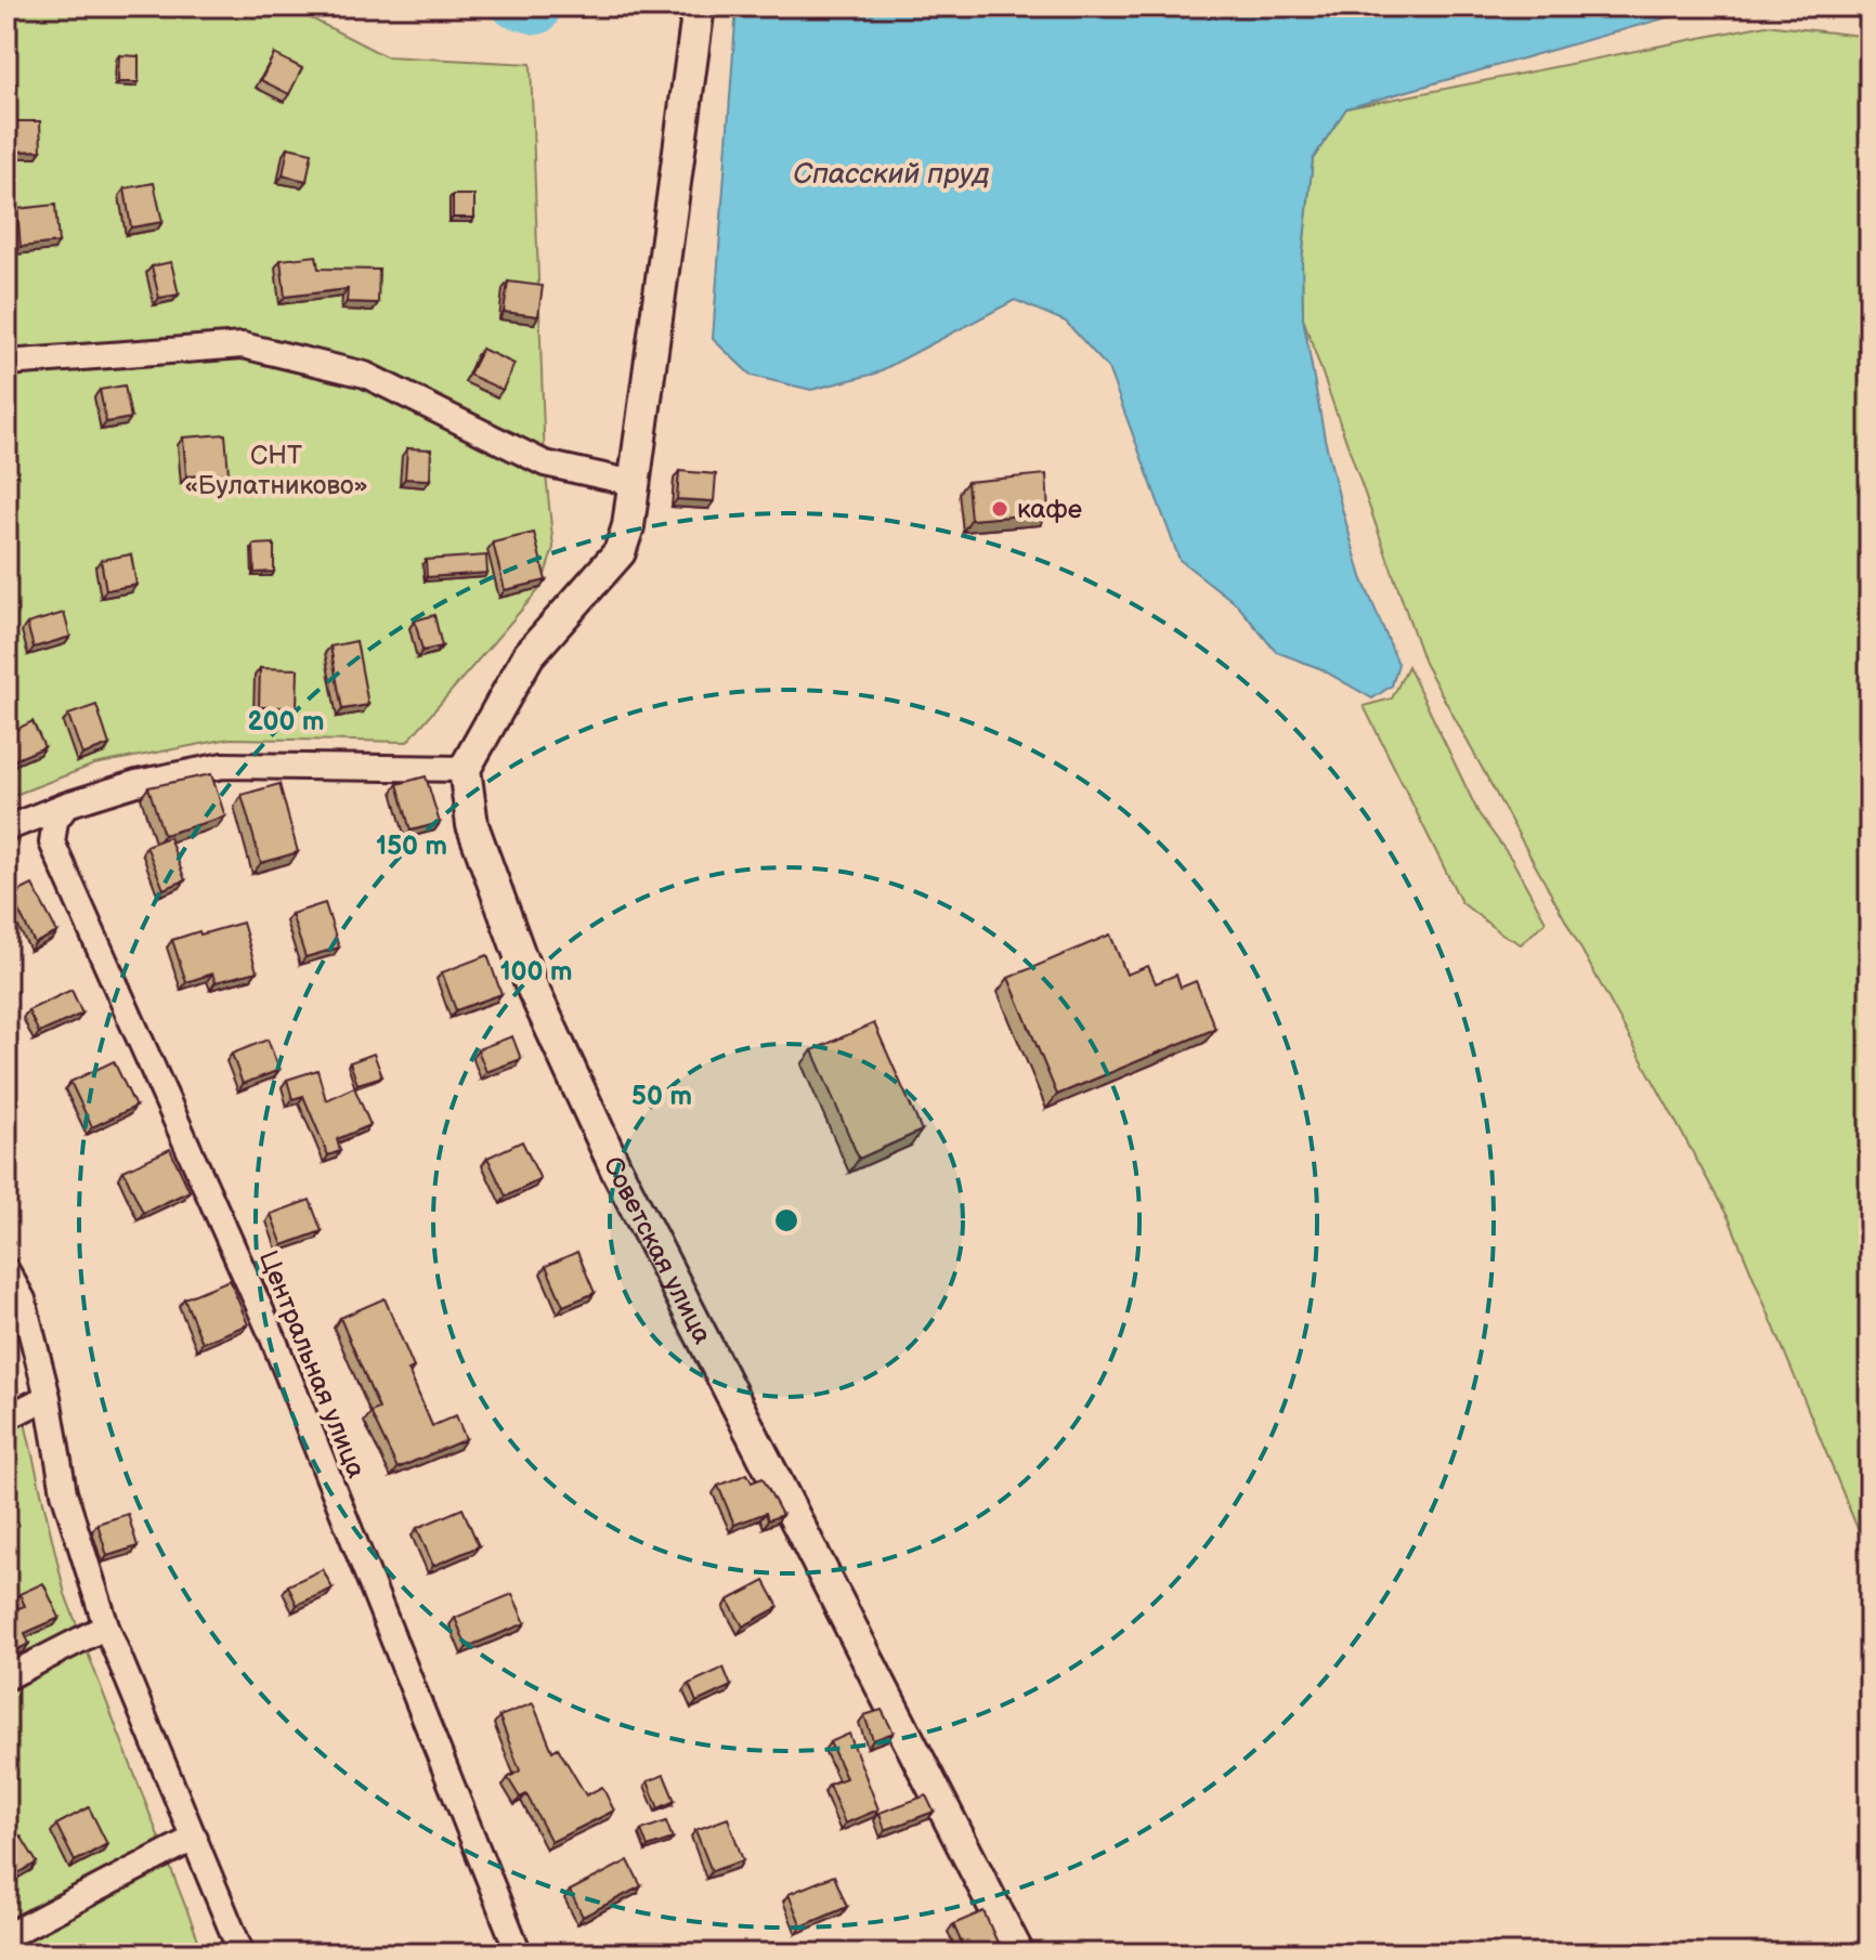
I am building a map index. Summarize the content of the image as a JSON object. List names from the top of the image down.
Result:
{
  "streets": {
    "street": ["Советская улица", "Центральная улица"]
  },
  "water": ["Спасский пруд"],
  "parks": ["СНТ «Булатниково»"],
  "places": ["кафе"],
  "rings": [
    "200 m",
    "150 m",
    "100 m",
    "50 m"
  ]
}
